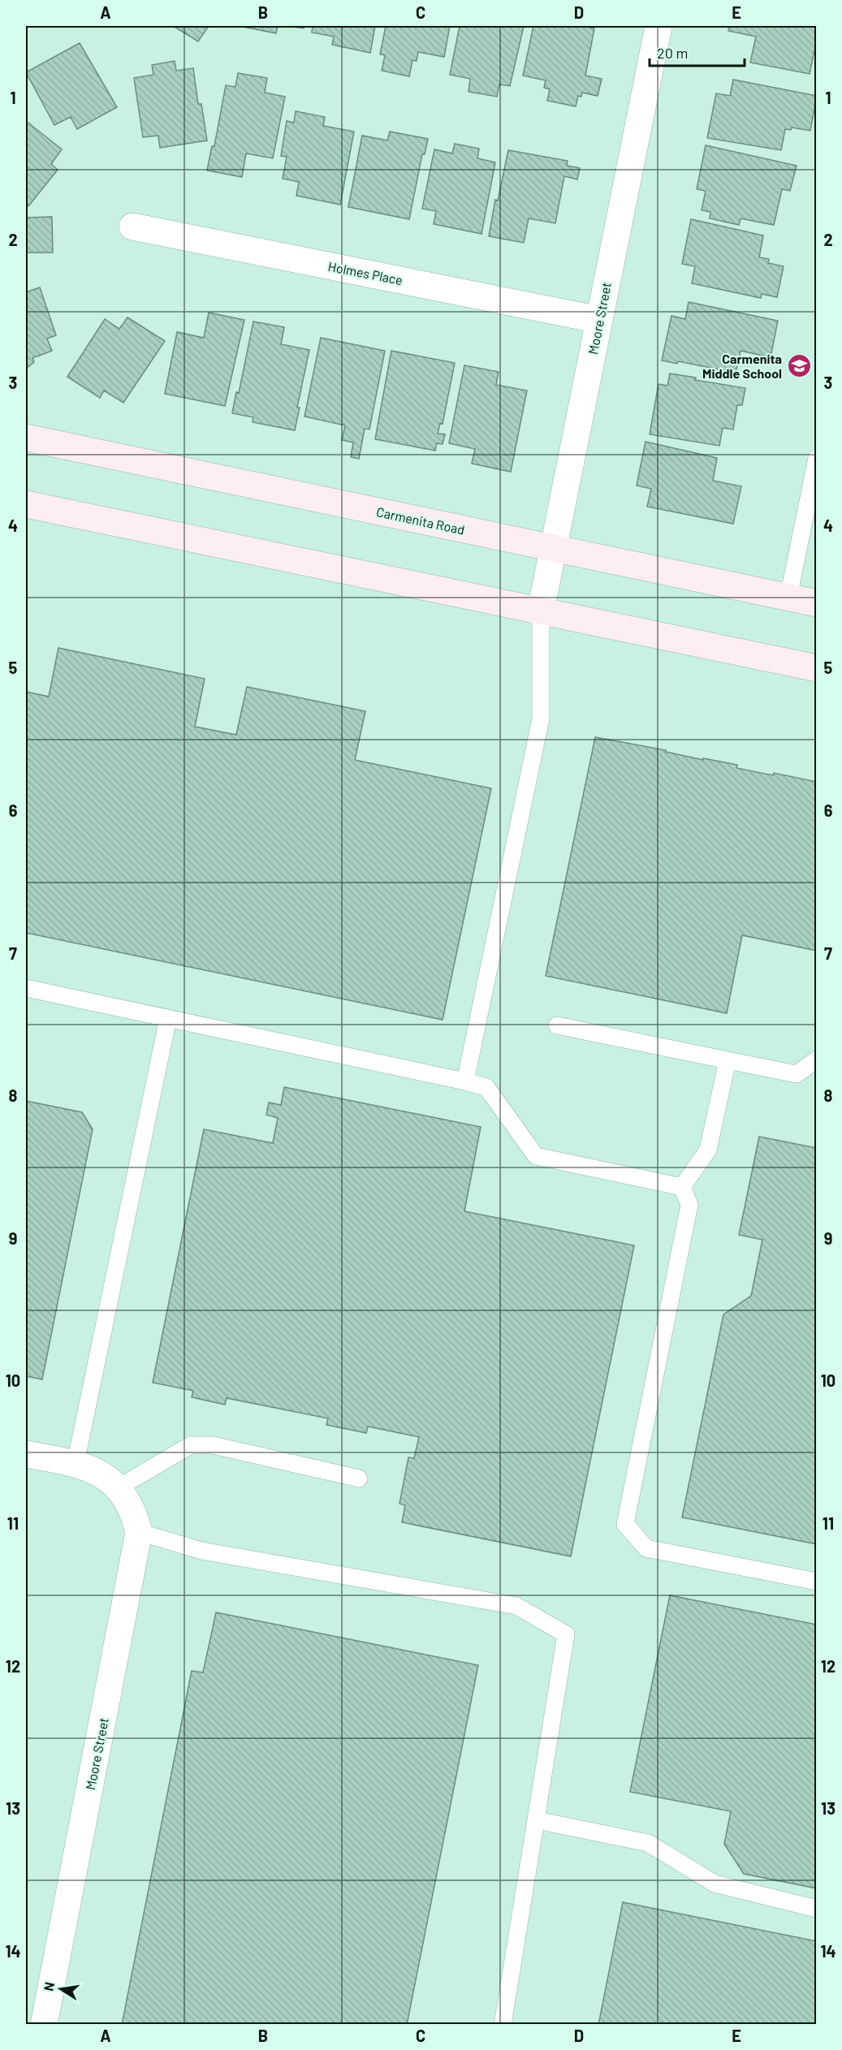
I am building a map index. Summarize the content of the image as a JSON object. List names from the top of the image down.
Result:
{
  "streets": {
    "main road": ["Carmenita Road"],
    "street": ["Holmes Place", "Moore Street"]
  },
  "crossings": [
    ["Holmes Place", "Moore Street"],
    ["Moore Street", "Carmenita Road"]
  ],
  "places": {
    "school or university": ["Carmenita Middle School"]
  },
  "scale_bar": "20 m",
  "north": "left",
  "grid": {
    "columns": [
      "A",
      "B",
      "C",
      "D",
      "E"
    ],
    "rows": [
      "1",
      "2",
      "3",
      "4",
      "5",
      "6",
      "7",
      "8",
      "9",
      "10",
      "11",
      "12",
      "13",
      "14"
    ]
  }
}
